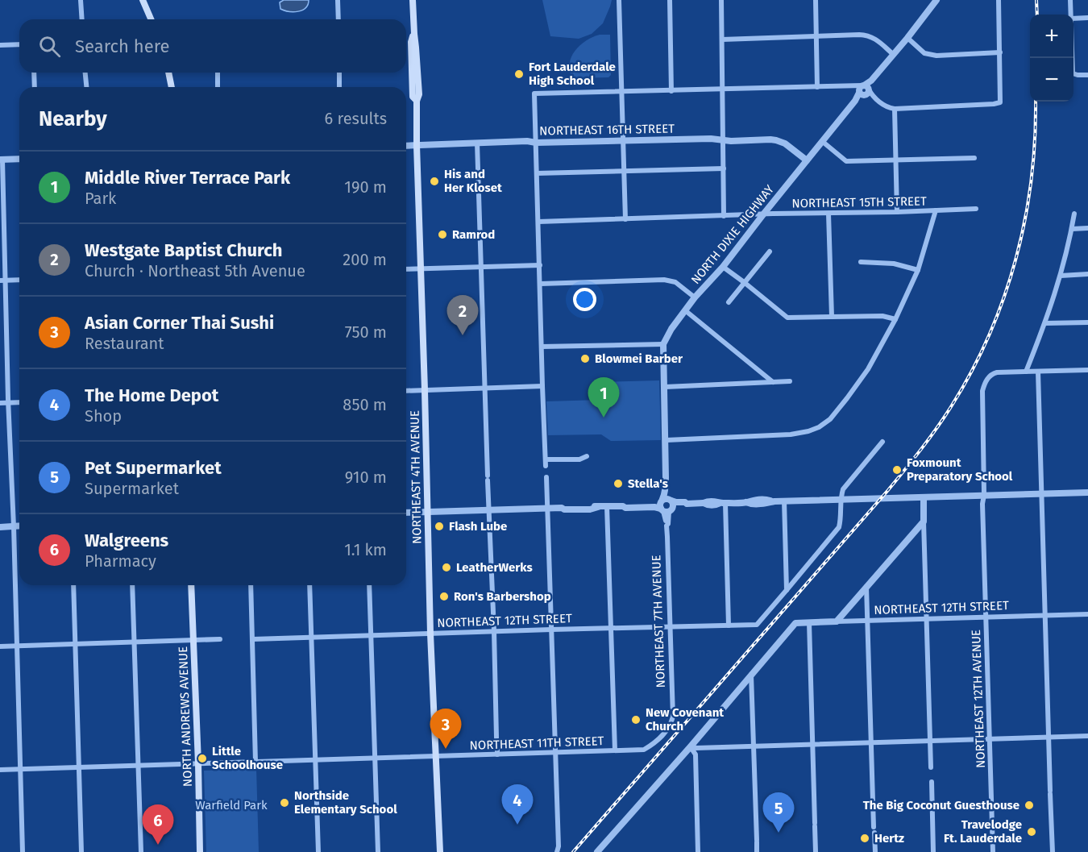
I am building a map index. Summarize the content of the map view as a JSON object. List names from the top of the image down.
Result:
{
  "streets": {
    "main road": ["NORTHEAST 4TH AVENUE", "NORTH ANDREWS AVENUE"],
    "street": [
      "NORTHEAST 16TH STREET",
      "NORTHEAST 15TH STREET",
      "NORTH DIXIE HIGHWAY",
      "NORTHEAST 12TH STREET",
      "NORTHEAST 7TH AVENUE",
      "NORTHEAST 12TH AVENUE",
      "NORTHEAST 11TH STREET"
    ]
  },
  "crossings": [
    ["NORTHEAST 16TH STREET", "NORTH DIXIE HIGHWAY"],
    ["NORTHEAST 16TH STREET", "NORTHEAST 4TH AVENUE"],
    ["NORTHEAST 15TH STREET", "NORTH DIXIE HIGHWAY"],
    ["NORTHEAST 4TH AVENUE", "NORTHEAST 12TH STREET"],
    ["NORTHEAST 4TH AVENUE", "NORTHEAST 11TH STREET"],
    ["NORTHEAST 12TH STREET", "NORTHEAST 7TH AVENUE"],
    ["NORTHEAST 12TH STREET", "NORTHEAST 12TH AVENUE"],
    ["NORTHEAST 7TH AVENUE", "NORTHEAST 11TH STREET"],
    ["NORTH ANDREWS AVENUE", "NORTHEAST 11TH STREET"]
  ],
  "parks": ["Warfield Park"],
  "places": [
    "Fort Lauderdale High School",
    "His and Her Kloset",
    "Ramrod",
    "Blowmei Barber",
    "Foxmount Preparatory School",
    "Stella's",
    "Flash Lube",
    "LeatherWerks",
    "Ron's Barbershop",
    "New Covenant Church",
    "Little Schoolhouse",
    "Northside Elementary School",
    "The Big Coconut Guesthouse",
    "Travelodge Ft. Lauderdale",
    "Hertz"
  ],
  "page": {
    "map_buttons": ["+", "−"],
    "search": "Search here",
    "heading": ["Nearby", "6 results"],
    "list": [
      {
        "mark": "1",
        "name": "Middle River Terrace Park",
        "note": "Park",
        "value": "190 m"
      },
      {
        "mark": "2",
        "name": "Westgate Baptist Church",
        "note": "Church · Northeast 5th Avenue",
        "value": "200 m"
      },
      {
        "mark": "3",
        "name": "Asian Corner Thai Sushi",
        "note": "Restaurant",
        "value": "750 m"
      },
      {
        "mark": "4",
        "name": "The Home Depot",
        "note": "Shop",
        "value": "850 m"
      },
      {
        "mark": "5",
        "name": "Pet Supermarket",
        "note": "Supermarket",
        "value": "910 m"
      },
      {
        "mark": "6",
        "name": "Walgreens",
        "note": "Pharmacy",
        "value": "1.1 km"
      }
    ],
    "pins": [
      "2",
      "1",
      "3",
      "4",
      "5",
      "6"
    ]
  }
}
